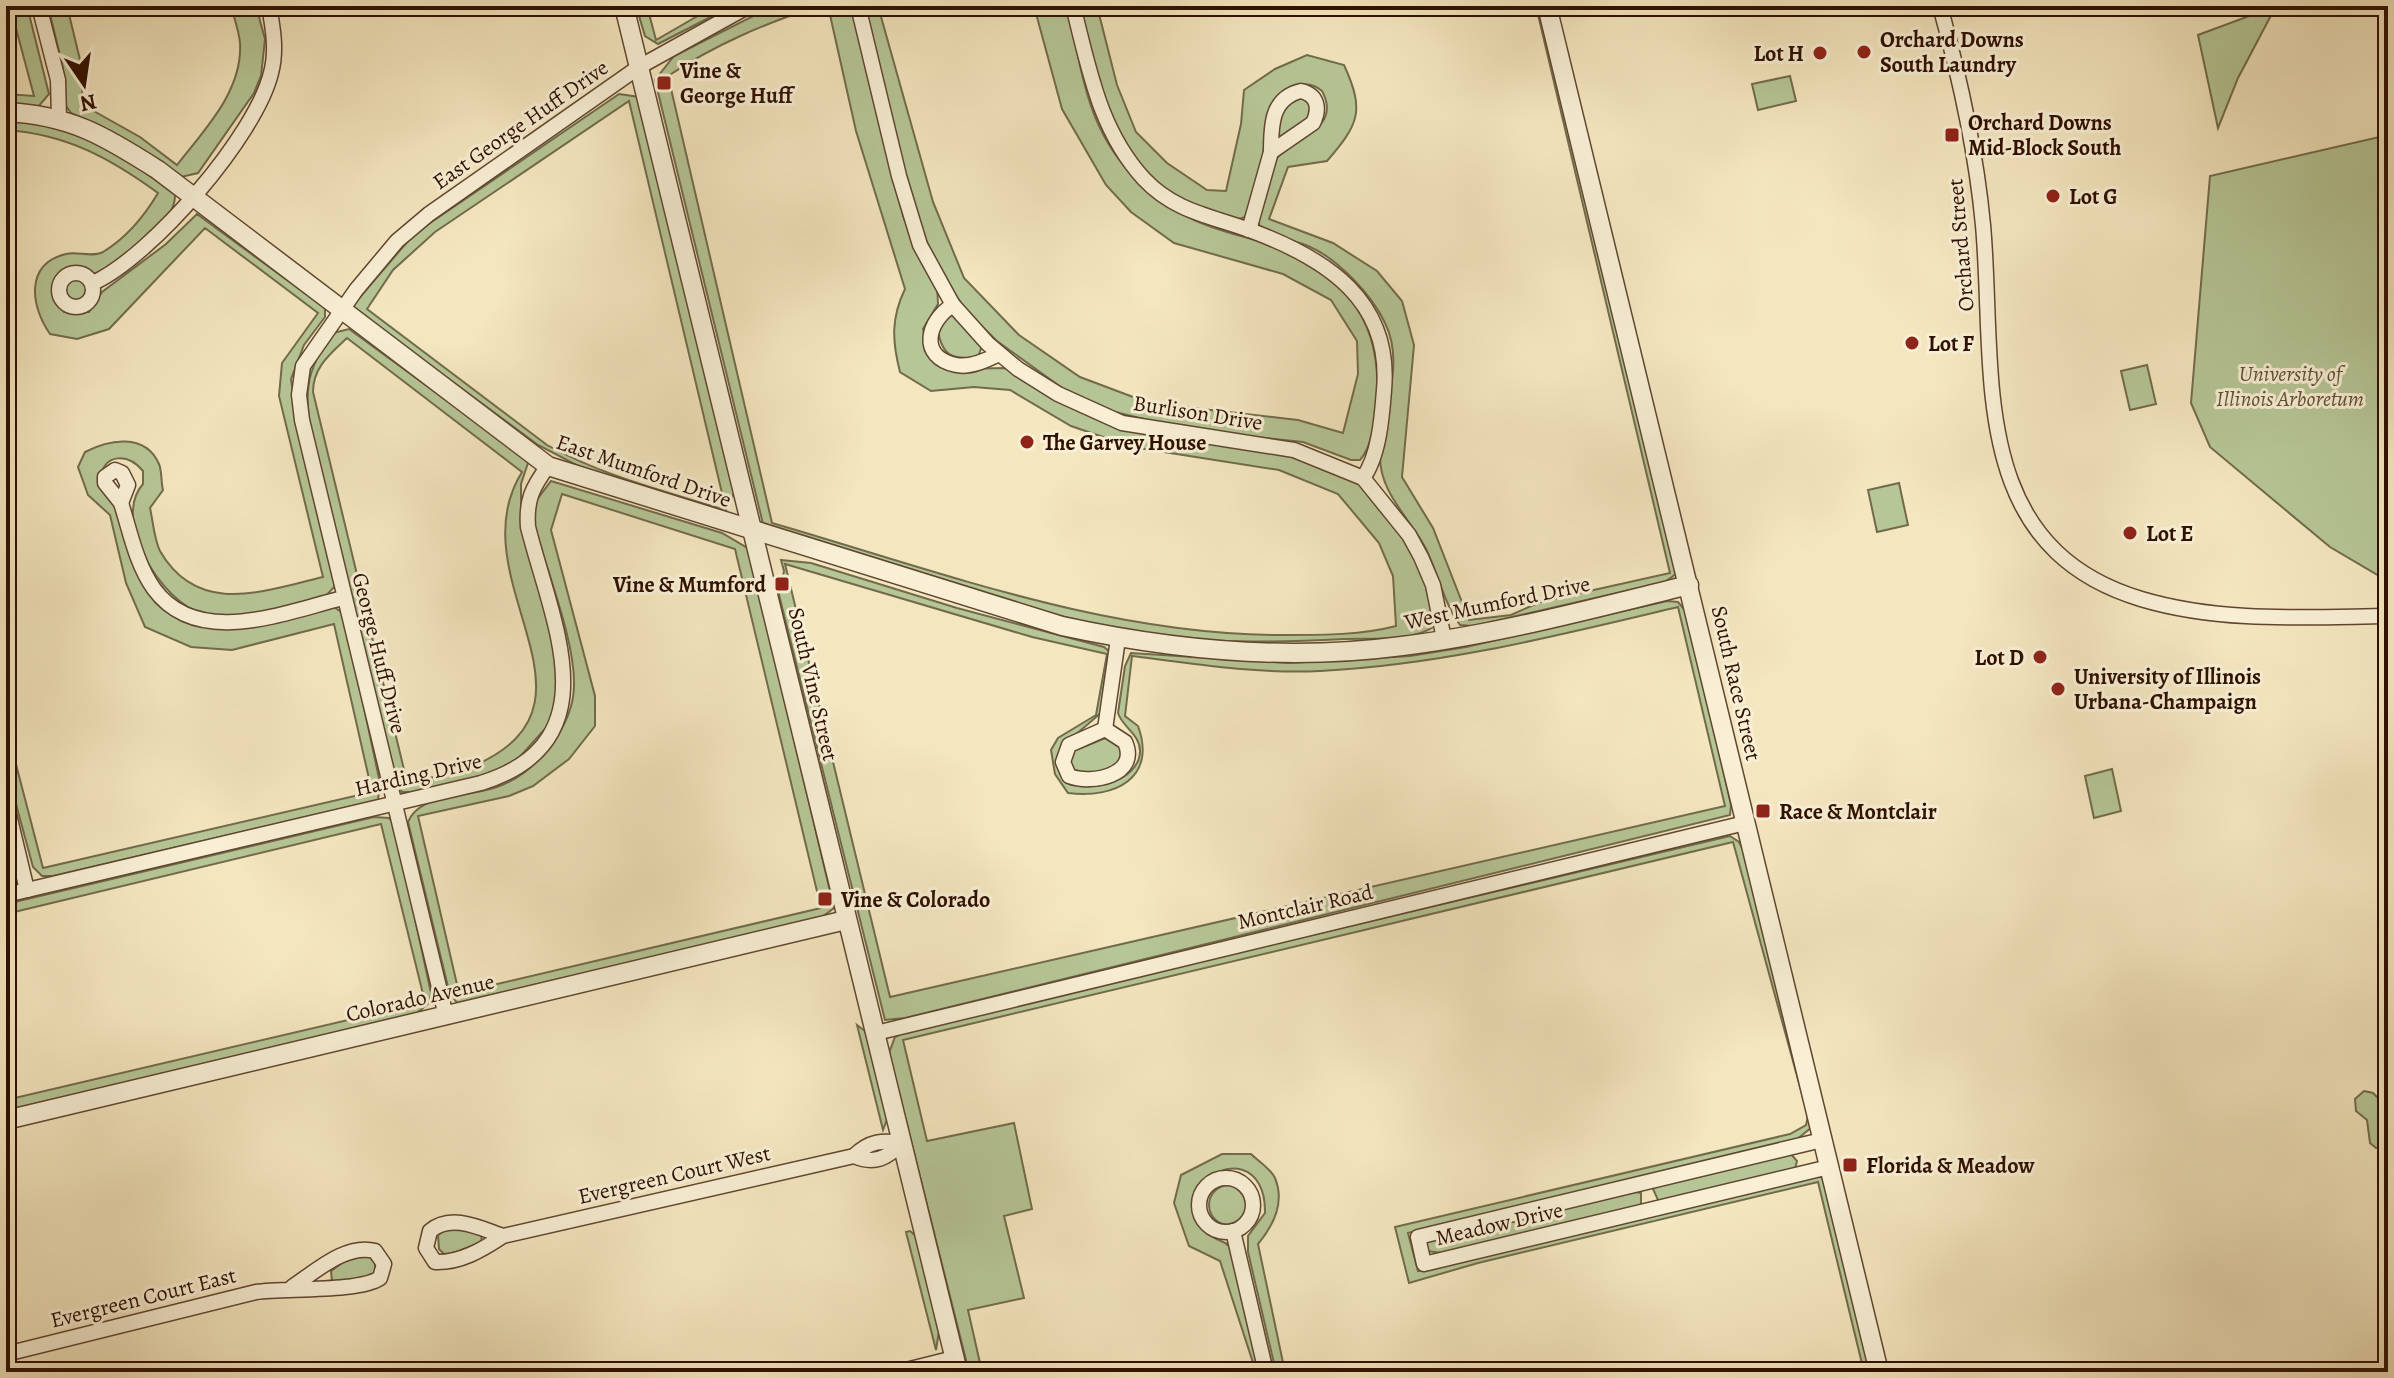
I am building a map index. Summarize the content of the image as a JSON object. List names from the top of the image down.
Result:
{
  "streets": {
    "street": [
      "East George Huff Drive",
      "Orchard Street",
      "Burlison Drive",
      "East Mumford Drive",
      "West Mumford Drive",
      "George Huff Drive",
      "South Race Street",
      "South Vine Street",
      "Harding Drive",
      "Montclair Road",
      "Colorado Avenue",
      "Evergreen Court West",
      "Meadow Drive",
      "Evergreen Court East"
    ]
  },
  "crossings": [
    ["East George Huff Drive", "East Mumford Drive"],
    ["East George Huff Drive", "George Huff Drive"],
    ["East George Huff Drive", "South Vine Street"],
    ["Burlison Drive", "West Mumford Drive"],
    ["East Mumford Drive", "West Mumford Drive"],
    ["East Mumford Drive", "George Huff Drive"],
    ["East Mumford Drive", "South Vine Street"],
    ["East Mumford Drive", "Harding Drive"],
    ["West Mumford Drive", "South Race Street"],
    ["George Huff Drive", "Harding Drive"],
    ["George Huff Drive", "Colorado Avenue"],
    ["South Race Street", "Montclair Road"],
    ["South Race Street", "Meadow Drive"],
    ["South Vine Street", "Montclair Road"],
    ["South Vine Street", "Colorado Avenue"],
    ["South Vine Street", "Evergreen Court West"]
  ],
  "parks": ["University of Illinois Arboretum"],
  "places": {
    "other": [
      "Orchard Downs South Laundry",
      "Lot H",
      "Lot G",
      "Lot F",
      "The Garvey House",
      "Lot E",
      "Lot D",
      "University of Illinois Urbana-Champaign"
    ],
    "transit": [
      "Vine & George Huff",
      "Orchard Downs Mid-Block South",
      "Vine & Mumford",
      "Race & Montclair",
      "Vine & Colorado",
      "Florida & Meadow"
    ]
  },
  "north": "bottom"
}
